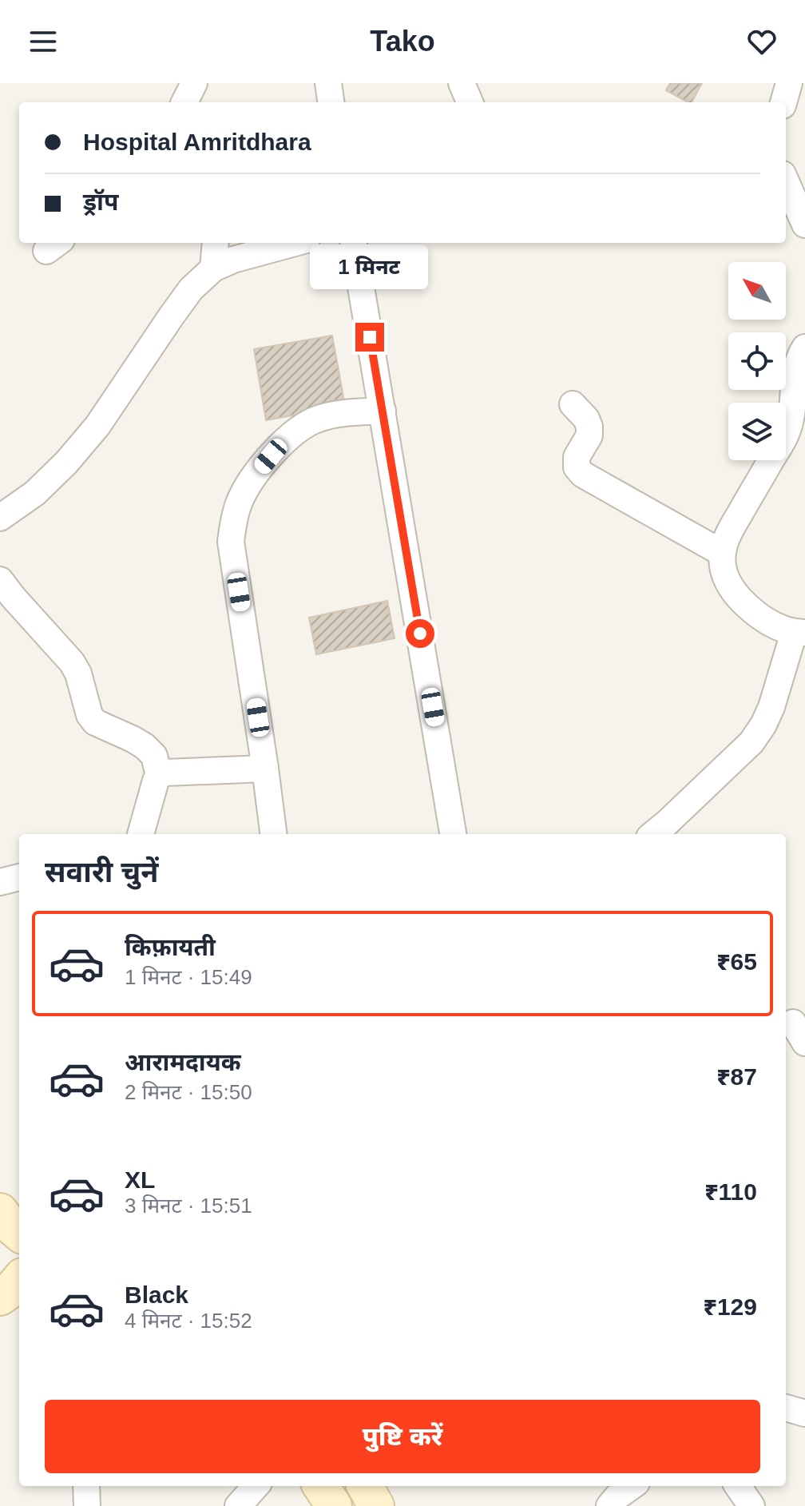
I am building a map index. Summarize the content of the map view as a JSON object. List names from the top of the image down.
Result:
{
  "north": "top left",
  "page": {
    "header": "Tako",
    "banner": ["Hospital Amritdhara", "ड्रॉप"],
    "bubble": "1 मिनट",
    "heading": "सवारी चुनें",
    "list": [
      {
        "name": "किफ़ायती",
        "note": "1 मिनट · 15:49",
        "value": "₹65"
      },
      {
        "name": "आरामदायक",
        "note": "2 मिनट · 15:50",
        "value": "₹87"
      },
      {
        "name": "XL",
        "note": "3 मिनट · 15:51",
        "value": "₹110"
      },
      {
        "name": "Black",
        "note": "4 मिनट · 15:52",
        "value": "₹129"
      }
    ],
    "buttons": "पुष्टि करें"
  }
}
